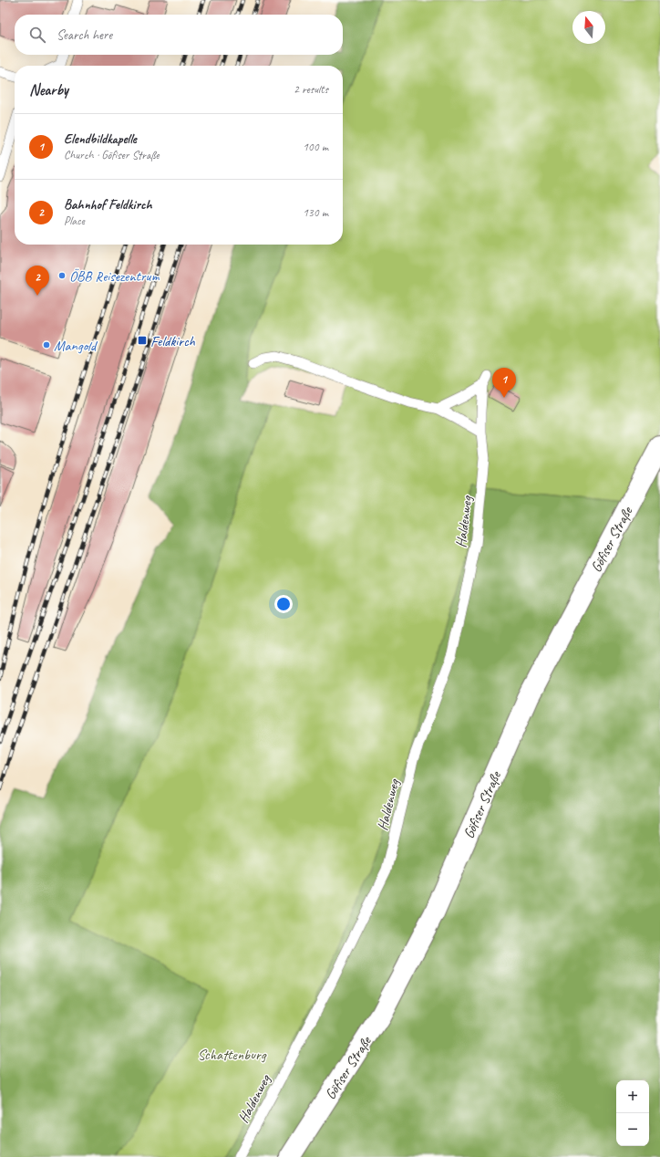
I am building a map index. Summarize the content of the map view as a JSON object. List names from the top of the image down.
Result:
{
  "streets": {
    "main road": ["Göfiser Straße"],
    "lane": ["Haldenweg"]
  },
  "parks": ["Schattenburg"],
  "places": {
    "other": ["ÖBB Reisezentrum", "Mangold"],
    "transit": ["Feldkirch"]
  },
  "north": "top",
  "page": {
    "search": "Search here",
    "heading": ["Nearby", "2 results"],
    "list": [
      {
        "mark": "1",
        "name": "Elendbildkapelle",
        "note": "Church · Göfiser Straße",
        "value": "100 m"
      },
      {
        "mark": "2",
        "name": "Bahnhof Feldkirch",
        "note": "Place",
        "value": "130 m"
      }
    ],
    "pins": ["2", "1"],
    "map_buttons": ["+", "−"]
  }
}
